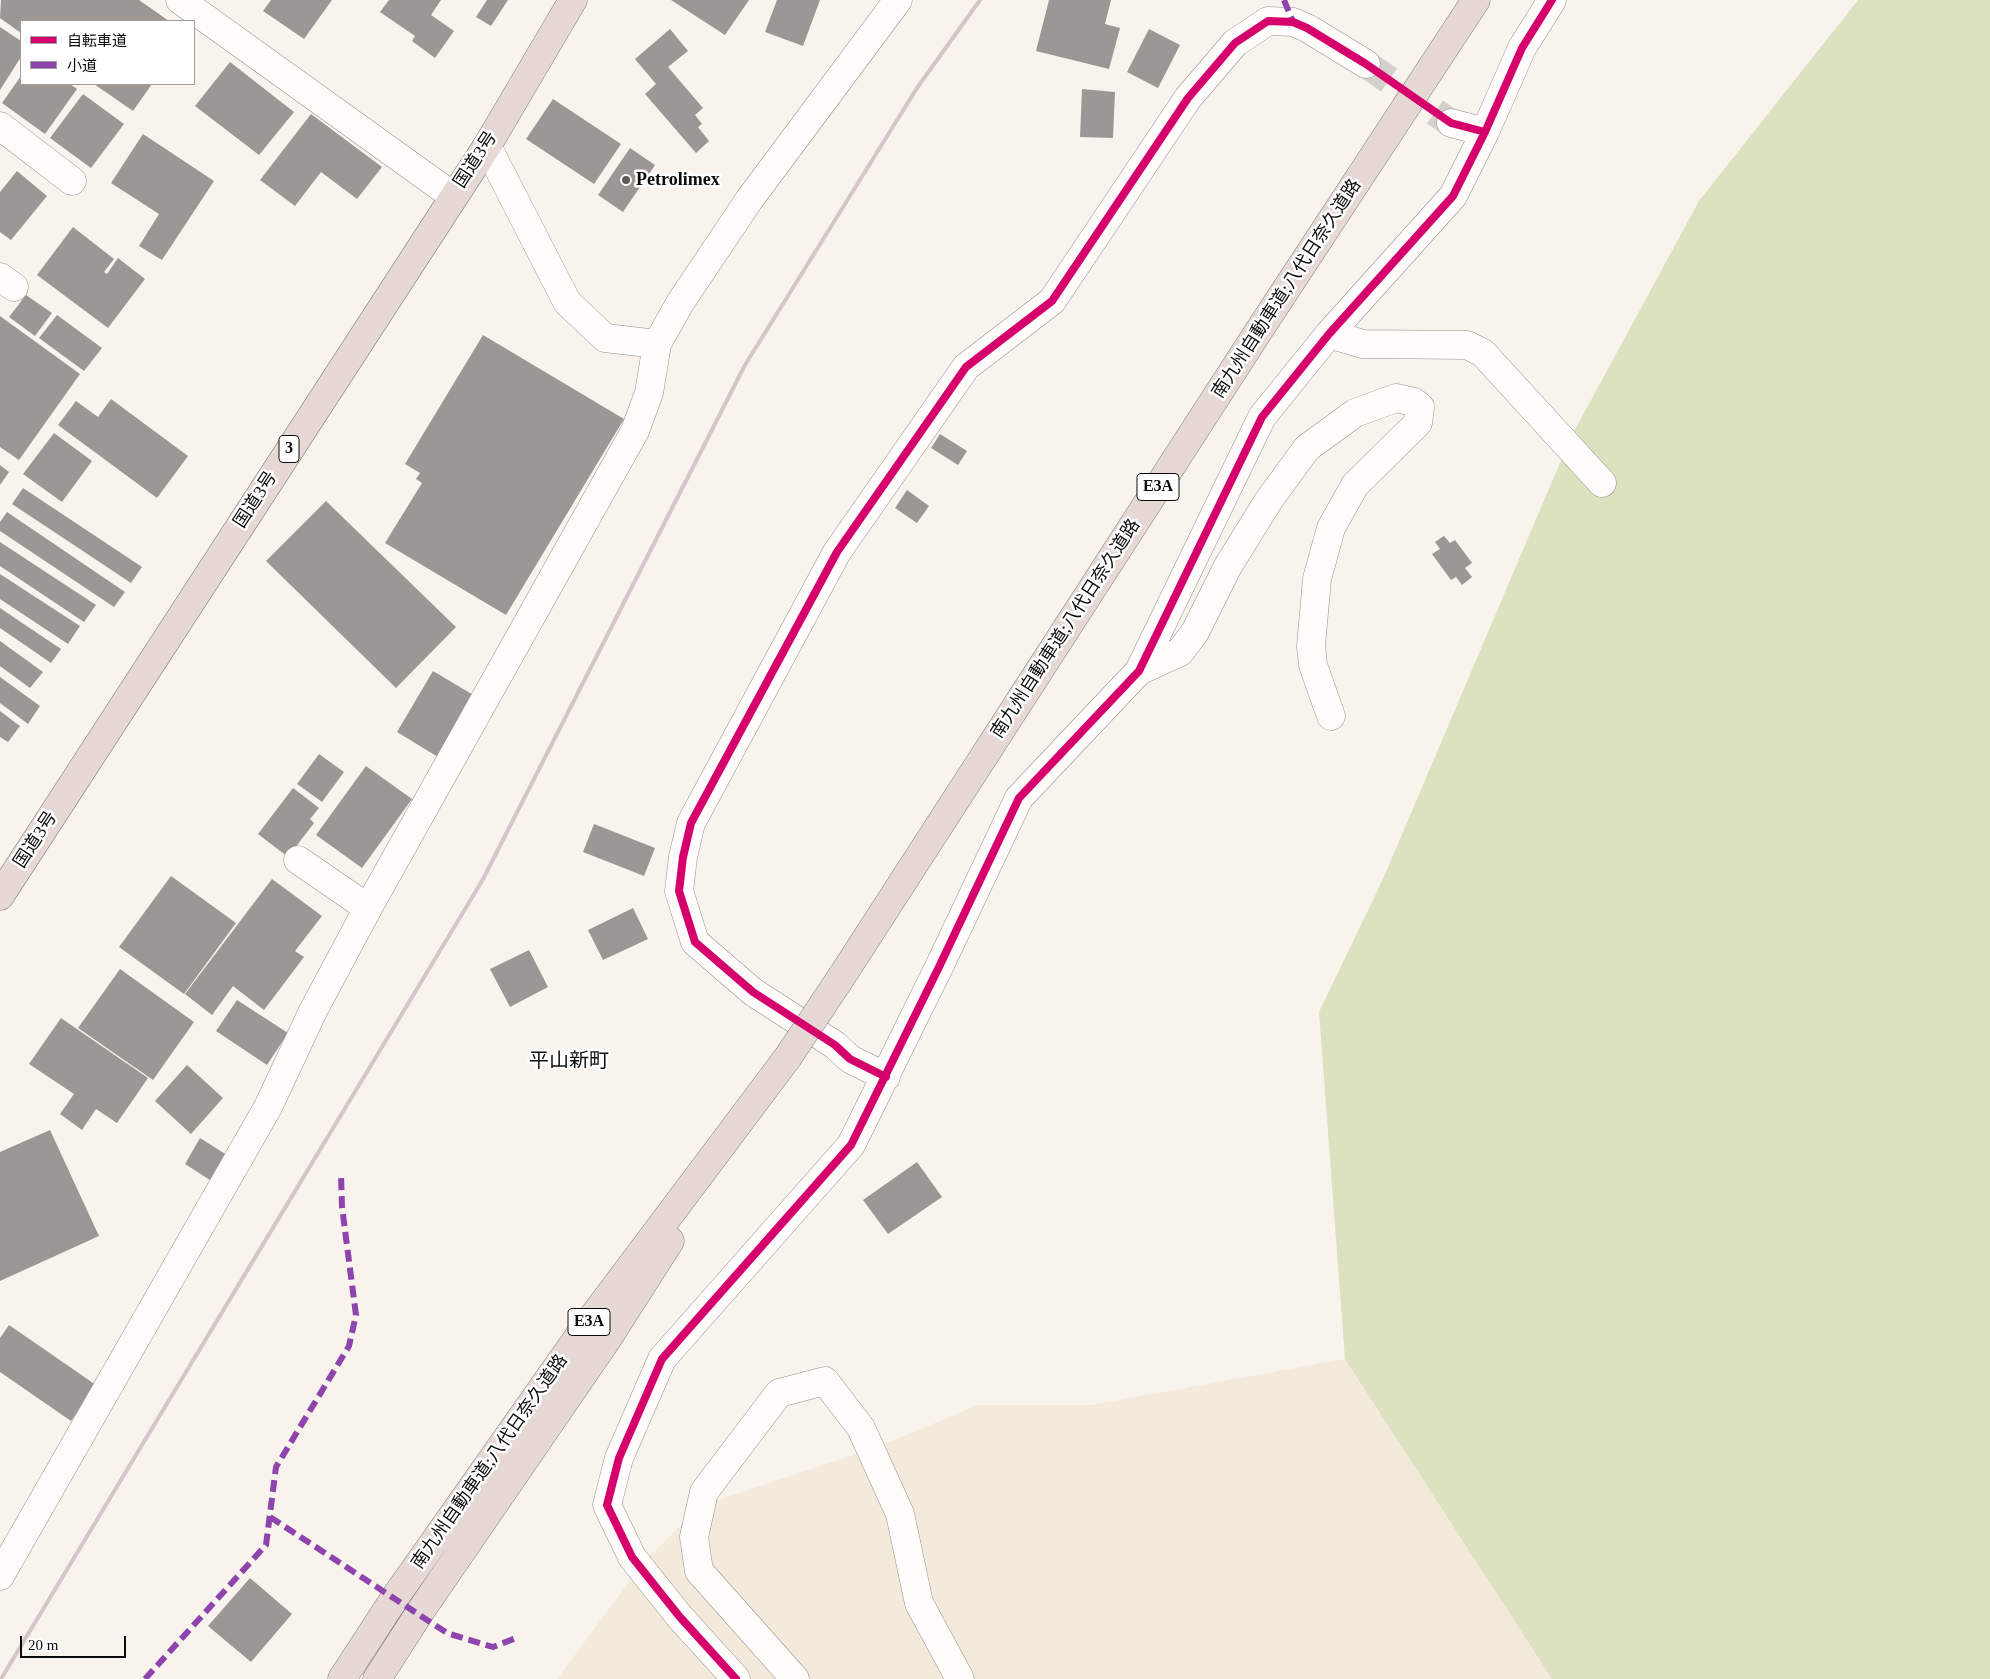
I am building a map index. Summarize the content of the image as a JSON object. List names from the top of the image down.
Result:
{
  "streets": {
    "highway": [
      "国道3号",
      "南九州自動車道;八代日奈久道路",
      "3",
      "E3A"
    ]
  },
  "districts": ["平山新町"],
  "places": ["Petrolimex"],
  "legend": ["自転車道", "小道"],
  "scale_bar": "20 m"
}
